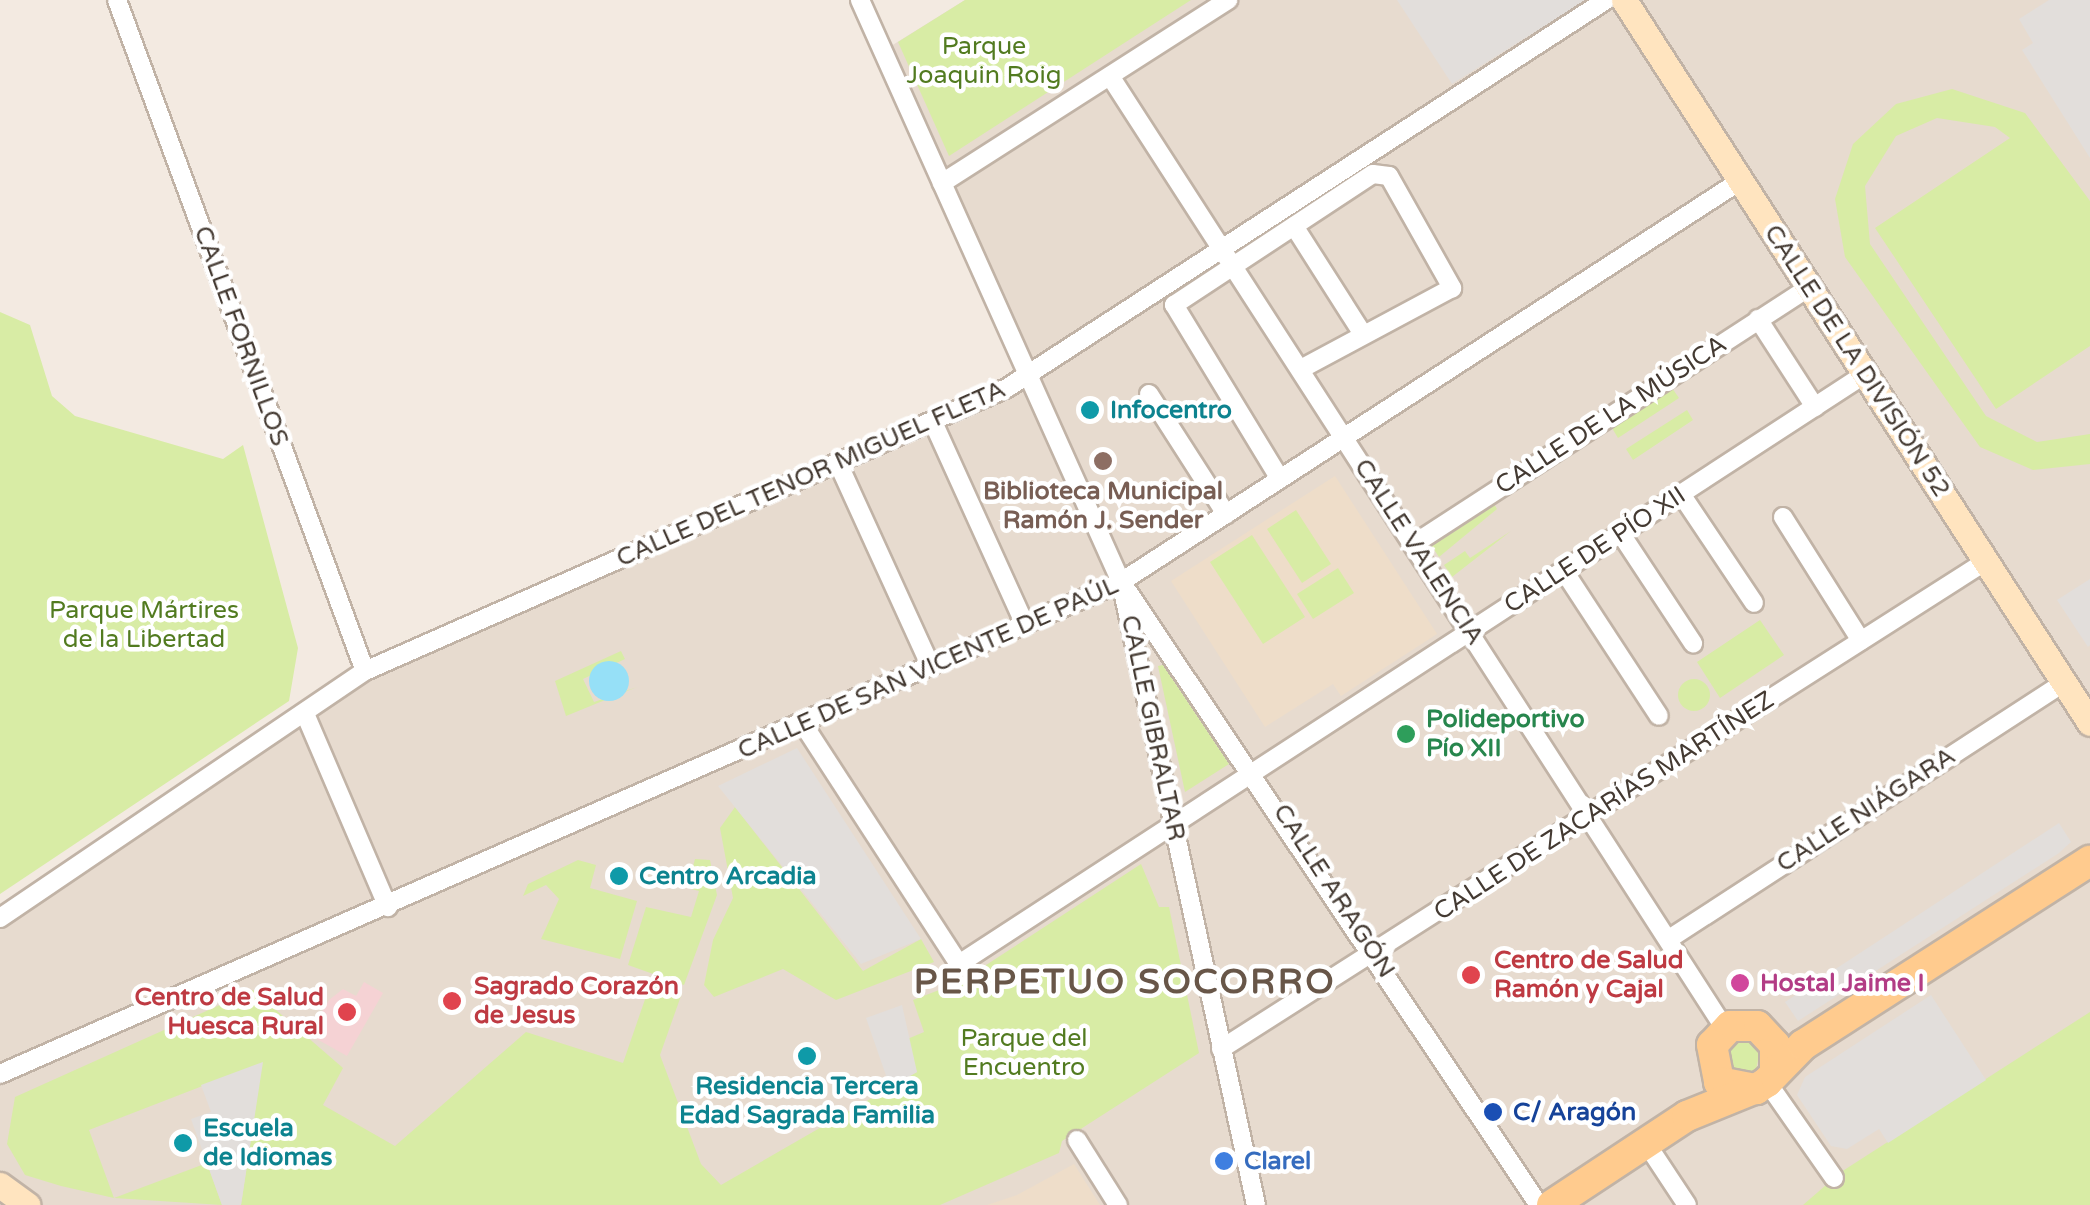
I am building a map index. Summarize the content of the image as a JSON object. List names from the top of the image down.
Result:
{
  "streets": {
    "main road": ["CALLE DE LA DIVISIÓN 52"],
    "street": [
      "CALLE FORNILLOS",
      "CALLE DE LA MÚSICA",
      "CALLE DEL TENOR MIGUEL FLETA",
      "CALLE DE PÍO XII",
      "CALLE VALENCIA",
      "CALLE DE SAN VICENTE DE PAÚL",
      "CALLE GIBRALTAR",
      "CALLE DE ZACARÍAS MARTÍNEZ",
      "CALLE NIÁGARA",
      "CALLE ARAGÓN"
    ]
  },
  "crossings": [
    ["CALLE FORNILLOS", "CALLE DEL TENOR MIGUEL FLETA"],
    ["CALLE DE LA DIVISIÓN 52", "CALLE DE LA MÚSICA"],
    ["CALLE DE LA DIVISIÓN 52", "CALLE DE PÍO XII"],
    ["CALLE DE LA DIVISIÓN 52", "CALLE DE SAN VICENTE DE PAÚL"],
    ["CALLE DE LA DIVISIÓN 52", "CALLE DE ZACARÍAS MARTÍNEZ"],
    ["CALLE DE LA DIVISIÓN 52", "CALLE NIÁGARA"],
    ["CALLE DE LA MÚSICA", "CALLE VALENCIA"],
    ["CALLE DEL TENOR MIGUEL FLETA", "CALLE VALENCIA"],
    ["CALLE DEL TENOR MIGUEL FLETA", "CALLE GIBRALTAR"],
    ["CALLE DE PÍO XII", "CALLE VALENCIA"],
    ["CALLE DE PÍO XII", "CALLE DE SAN VICENTE DE PAÚL"],
    ["CALLE DE PÍO XII", "CALLE GIBRALTAR"],
    ["CALLE DE PÍO XII", "CALLE ARAGÓN"],
    ["CALLE VALENCIA", "CALLE DE SAN VICENTE DE PAÚL"],
    ["CALLE VALENCIA", "CALLE DE ZACARÍAS MARTÍNEZ"],
    ["CALLE VALENCIA", "CALLE NIÁGARA"],
    ["CALLE DE SAN VICENTE DE PAÚL", "CALLE GIBRALTAR"],
    ["CALLE DE SAN VICENTE DE PAÚL", "CALLE ARAGÓN"],
    ["CALLE GIBRALTAR", "CALLE DE ZACARÍAS MARTÍNEZ"],
    ["CALLE GIBRALTAR", "CALLE ARAGÓN"],
    ["CALLE DE ZACARÍAS MARTÍNEZ", "CALLE ARAGÓN"]
  ],
  "districts": ["PERPETUO SOCORRO"],
  "parks": ["Parque Joaquin Roig", "Parque Mártires de la Libertad", "Parque del Encuentro"],
  "places": [
    "Infocentro",
    "Biblioteca Municipal Ramón J. Sender",
    "Polideportivo Pío XII",
    "Centro Arcadia",
    "Centro de Salud Ramón y Cajal",
    "Hostal Jaime I",
    "Sagrado Corazón de Jesus",
    "Centro de Salud Huesca Rural",
    "Residencia Tercera Edad Sagrada Familia",
    "C/ Aragón",
    "Escuela de Idiomas",
    "Clarel"
  ]
}
